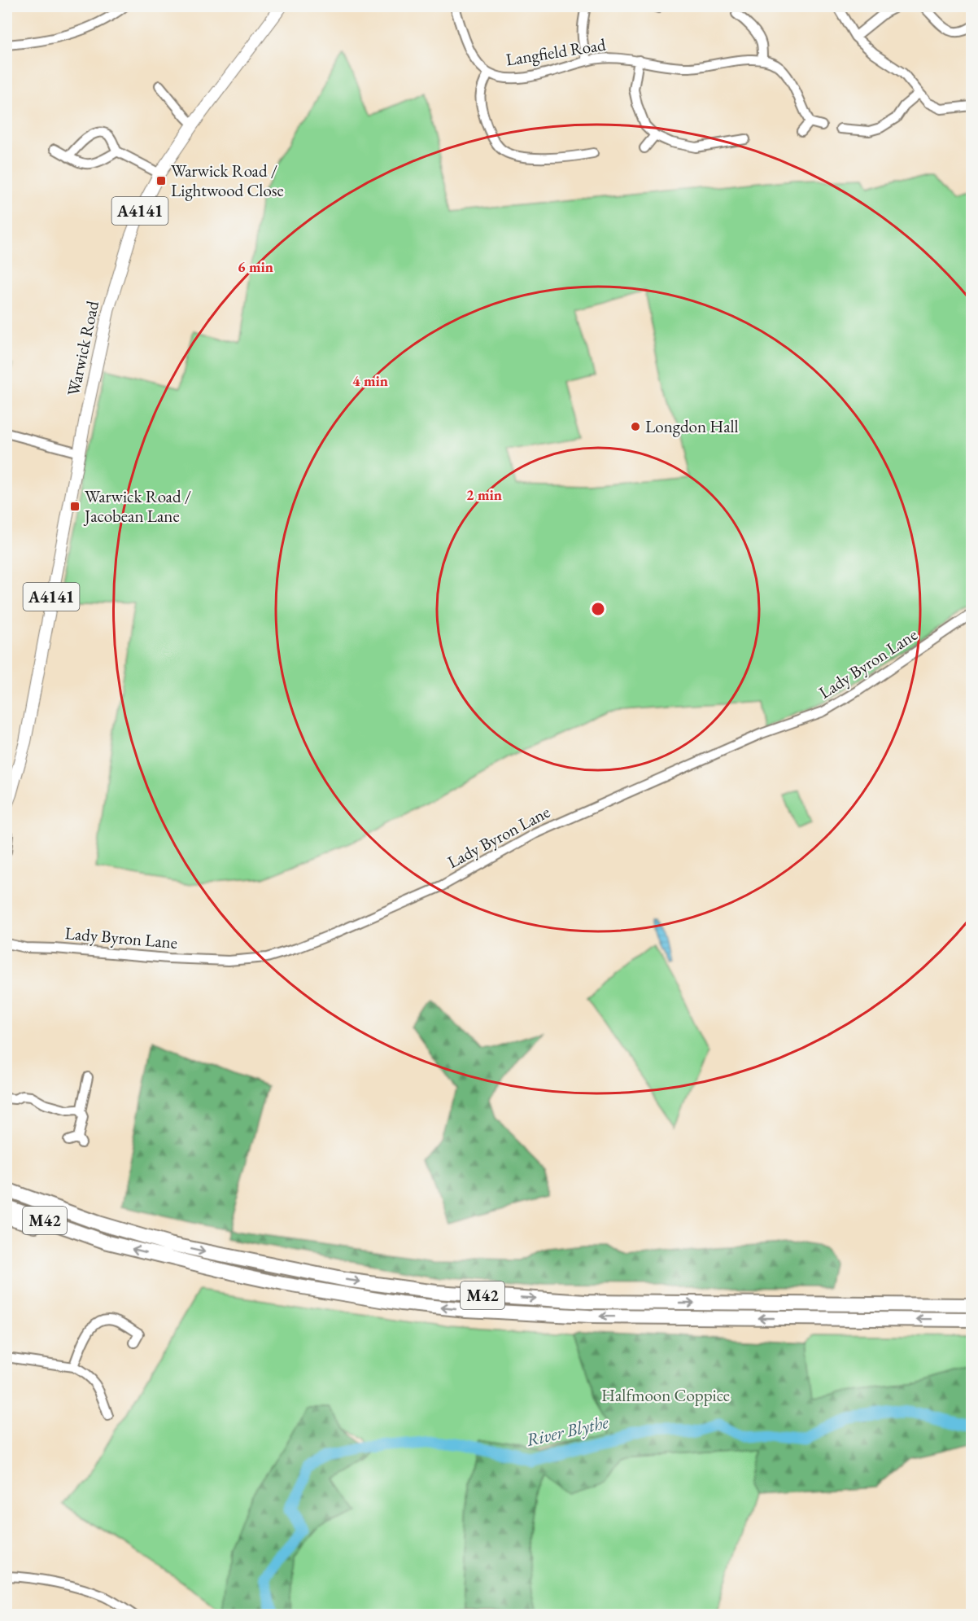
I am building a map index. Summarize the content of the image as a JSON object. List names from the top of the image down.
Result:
{
  "streets": {
    "highway": ["M42"],
    "main road": ["A4141", "Warwick Road"],
    "street": ["Langfield Road", "Lady Byron Lane"]
  },
  "crossings": [
    ["A4141", "Warwick Road"]
  ],
  "water": ["River Blythe"],
  "parks": ["Halfmoon Coppice"],
  "places": {
    "transit": ["Warwick Road / Lightwood Close", "Warwick Road / Jacobean Lane"],
    "other": ["Longdon Hall"]
  },
  "rings": ["6 min", "4 min", "2 min"]
}
